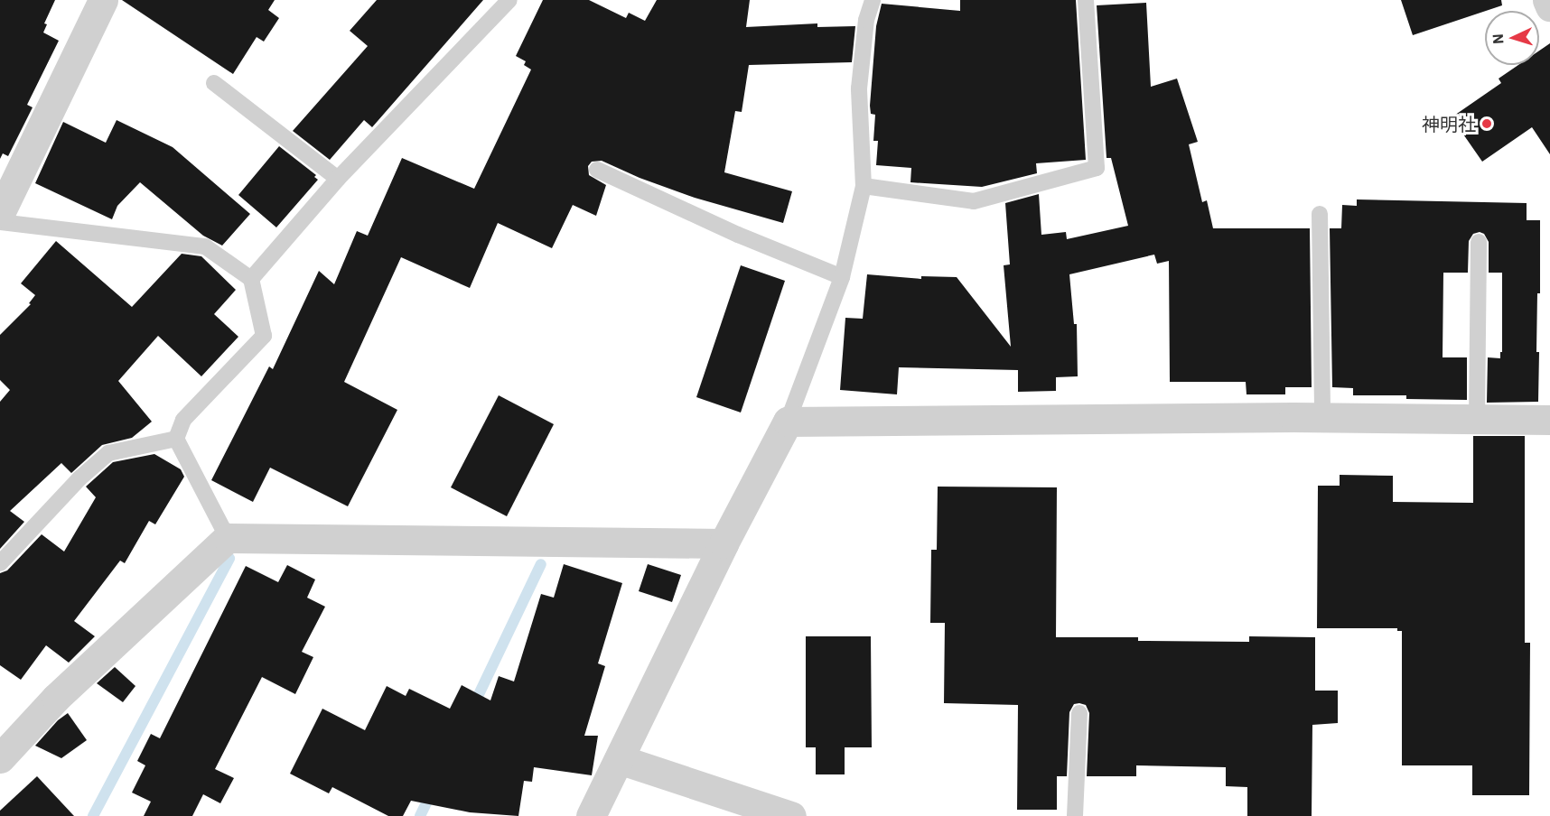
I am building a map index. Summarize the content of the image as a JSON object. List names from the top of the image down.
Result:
{
  "places": ["神明社"],
  "north": "left"
}
